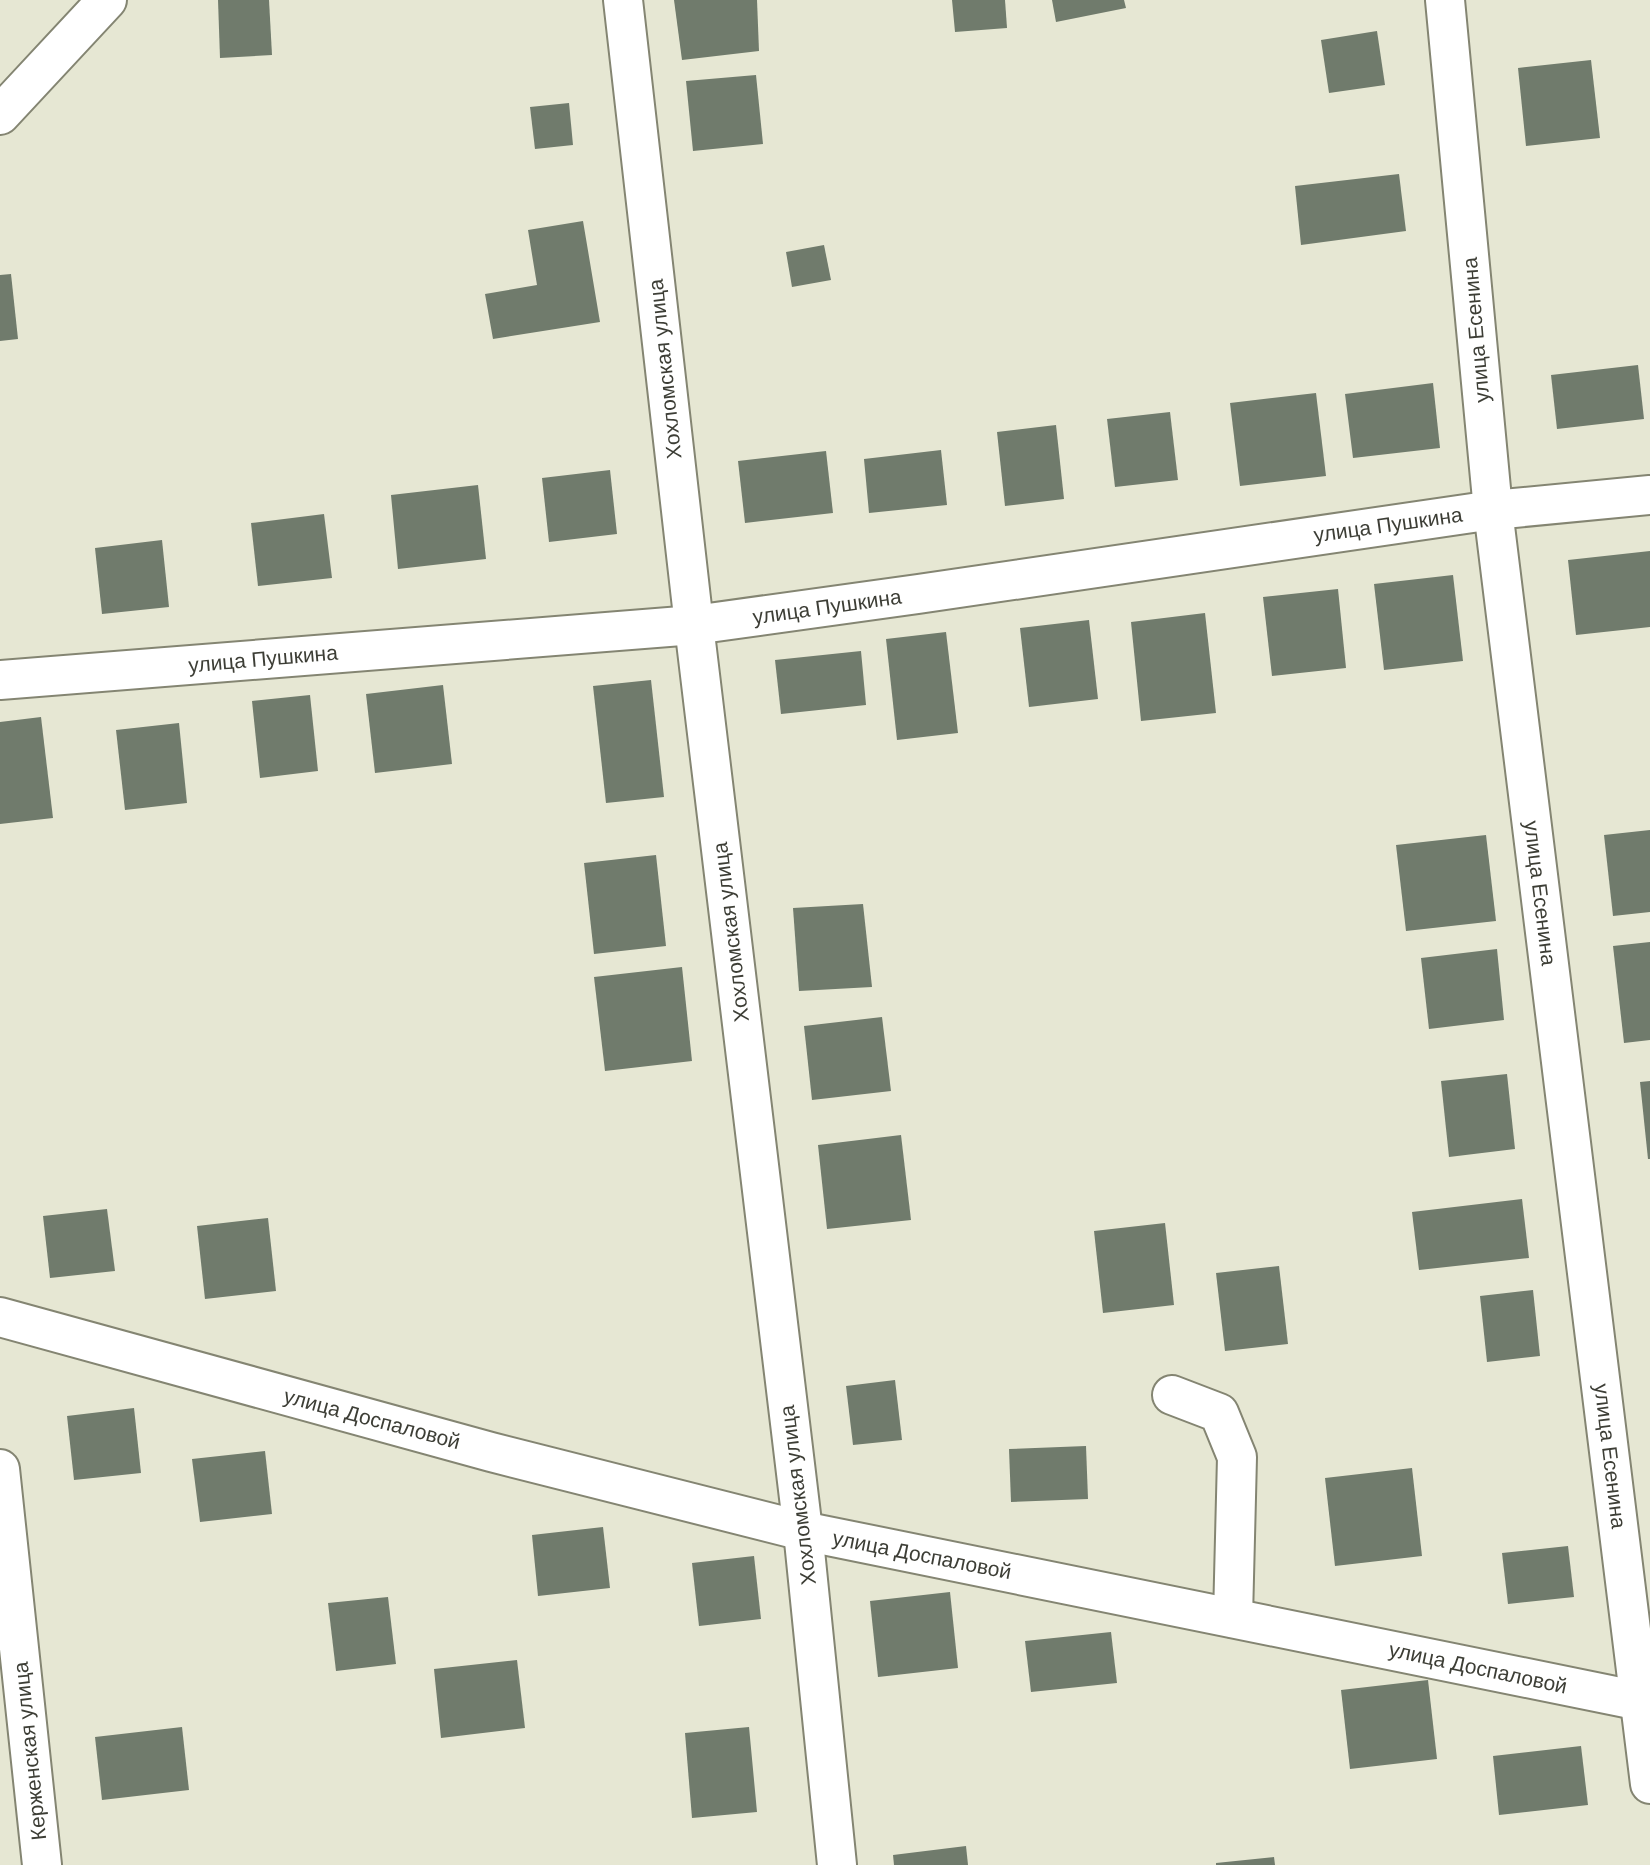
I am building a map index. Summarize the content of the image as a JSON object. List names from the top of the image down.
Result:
{
  "streets": {
    "street": [
      "улица Есенина",
      "Хохломская улица",
      "улица Пушкина",
      "улица Доспаловой",
      "Керженская улица"
    ]
  },
  "crossings": [
    ["улица Есенина", "улица Пушкина"],
    ["улица Есенина", "улица Доспаловой"],
    ["Хохломская улица", "улица Пушкина"],
    ["Хохломская улица", "улица Доспаловой"]
  ]
}
